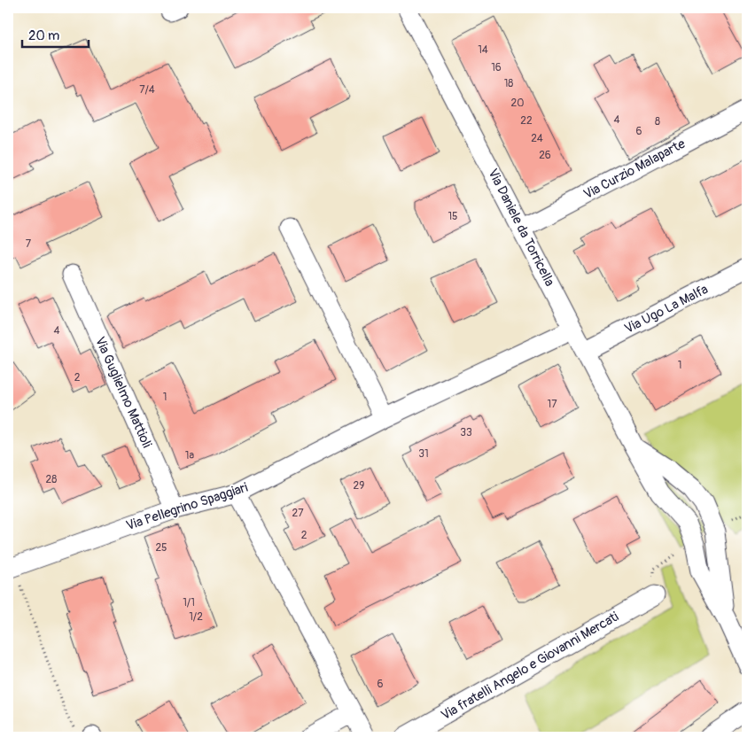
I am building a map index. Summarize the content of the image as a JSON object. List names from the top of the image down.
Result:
{
  "streets": {
    "street": [
      "Via Curzio Malaparte",
      "Via Daniele da Torricella",
      "Via Ugo La Malfa",
      "Via Guglielmo Mattioli",
      "Via Pellegrino Spaggiari",
      "Via fratelli Angelo e Giovanni Mercati"
    ]
  },
  "crossings": [
    ["Via Curzio Malaparte", "Via Daniele da Torricella"],
    ["Via Daniele da Torricella", "Via Ugo La Malfa"],
    ["Via Daniele da Torricella", "Via Pellegrino Spaggiari"],
    ["Via Guglielmo Mattioli", "Via Pellegrino Spaggiari"]
  ],
  "house_numbers": [
    "14",
    "16",
    "18",
    "7/4",
    "20",
    "4",
    "22",
    "8",
    "6",
    "24",
    "26",
    "15",
    "7",
    "4",
    "1",
    "2",
    "1",
    "17",
    "33",
    "31",
    "1a",
    "28",
    "29",
    "27",
    "2",
    "25",
    "1/1",
    "1/2",
    "6"
  ],
  "scale_bar": "20 m"
}
